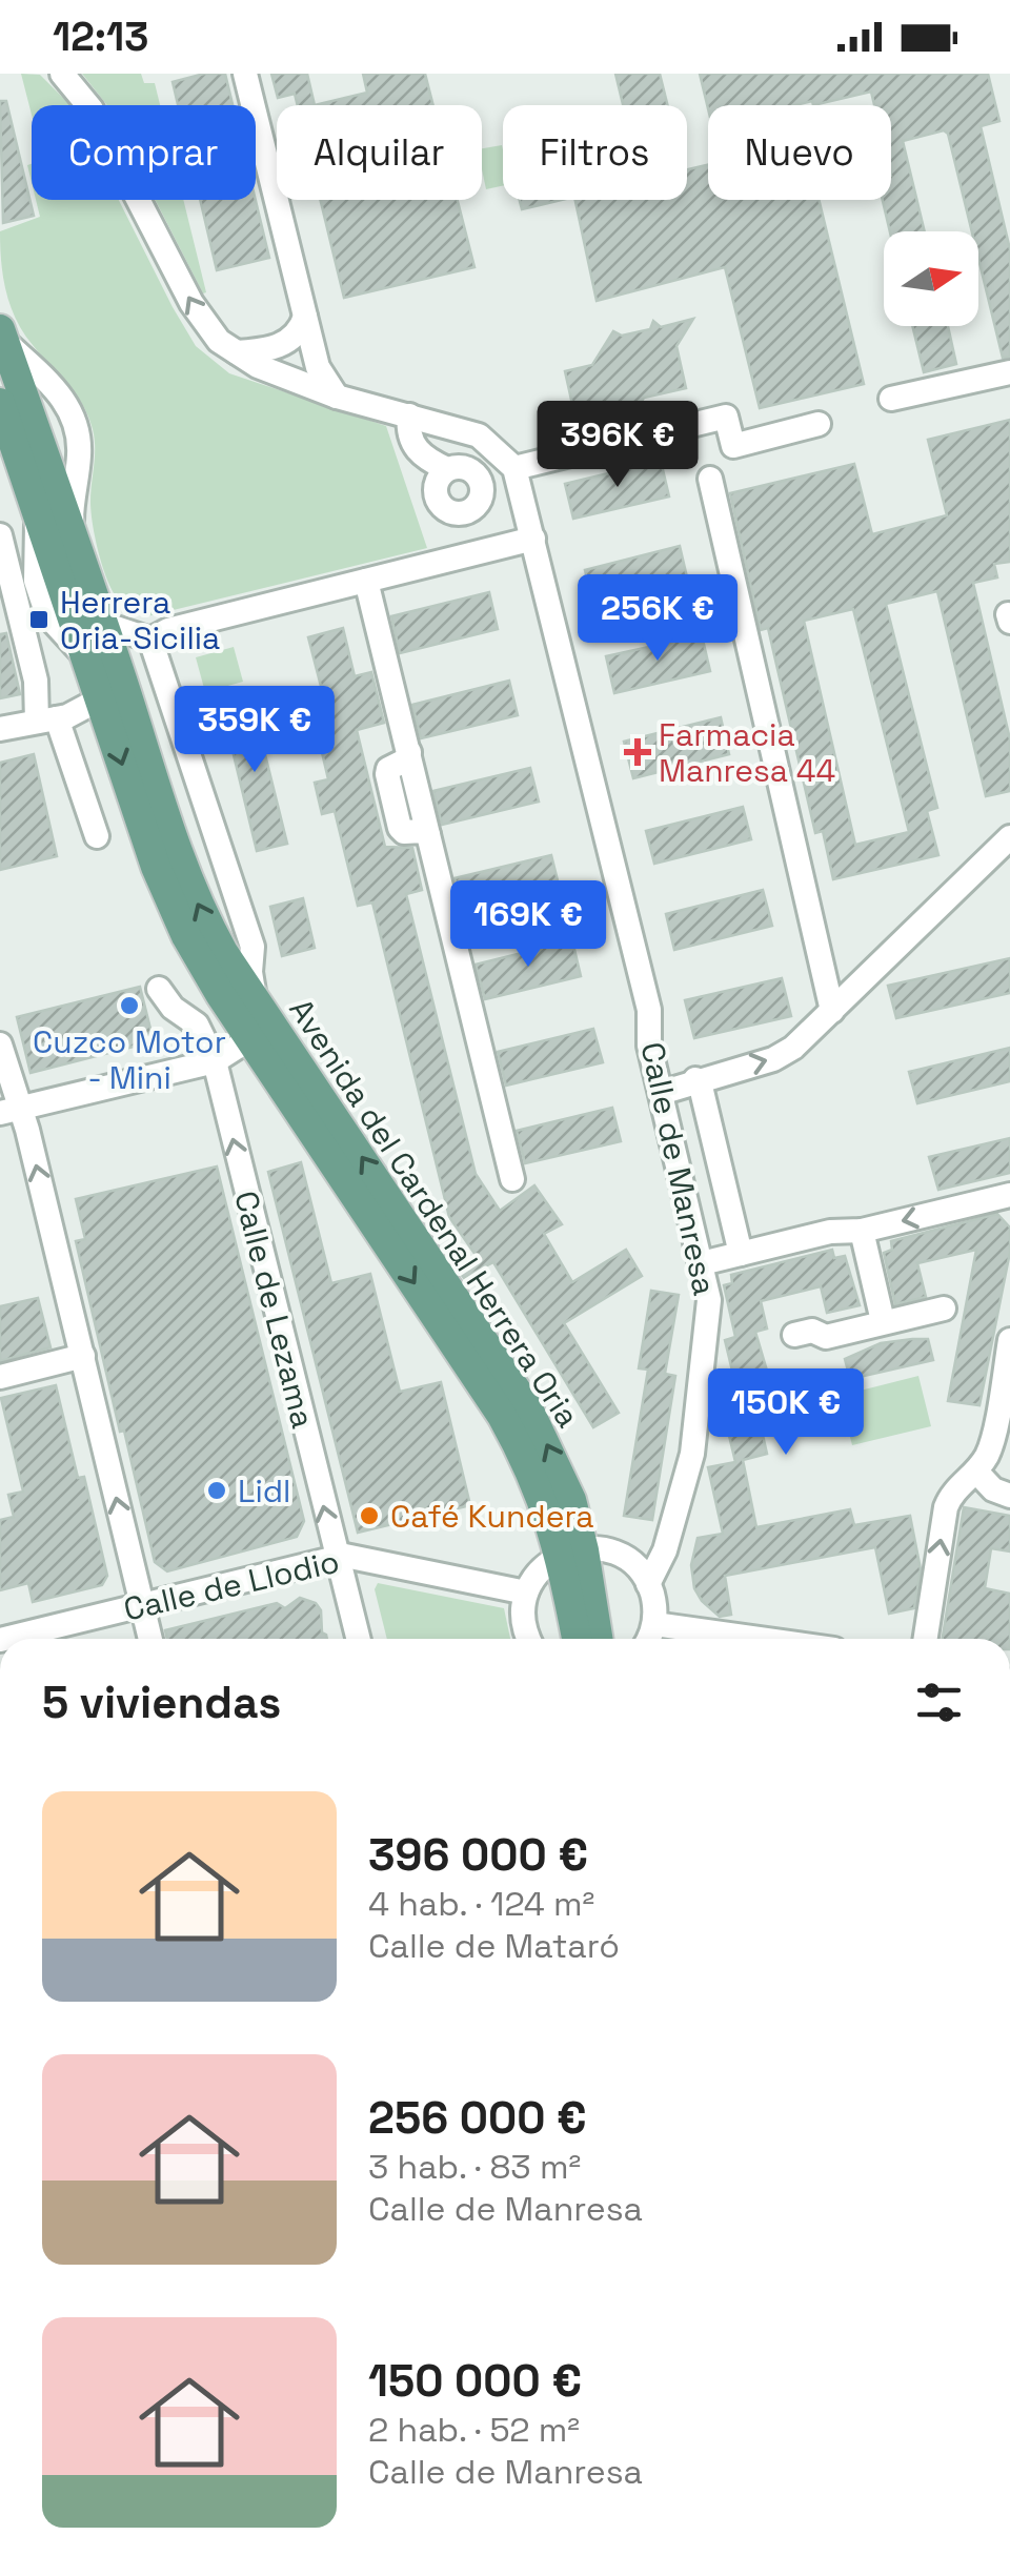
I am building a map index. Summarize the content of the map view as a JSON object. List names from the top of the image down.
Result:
{
  "streets": {
    "main road": ["Avenida del Cardenal Herrera Oria"],
    "street": ["Calle de Manresa", "Calle de Lezama", "Calle de Llodio"]
  },
  "crossings": [
    ["Calle de Lezama", "Calle de Llodio"]
  ],
  "places": {
    "transit": ["Herrera Oria-Sicilia"],
    "health": ["Farmacia Manresa 44"],
    "other": ["Cuzco Motor - Mini", "Lidl", "Café Kundera"]
  },
  "north": "right",
  "page": {
    "status": "12:13",
    "chip": [
      "Comprar",
      "Alquilar",
      "Filtros",
      "Nuevo"
    ],
    "price": [
      "396K €",
      "256K €",
      "359K €",
      "169K €",
      "150K €"
    ],
    "heading": "5 viviendas",
    "list": [
      {
        "name": "396 000 €",
        "note": "4 hab. · 124 m² · Calle de Mataró"
      },
      {
        "name": "256 000 €",
        "note": "3 hab. · 83 m² · Calle de Manresa"
      },
      {
        "name": "150 000 €",
        "note": "2 hab. · 52 m² · Calle de Manresa"
      }
    ]
  }
}
